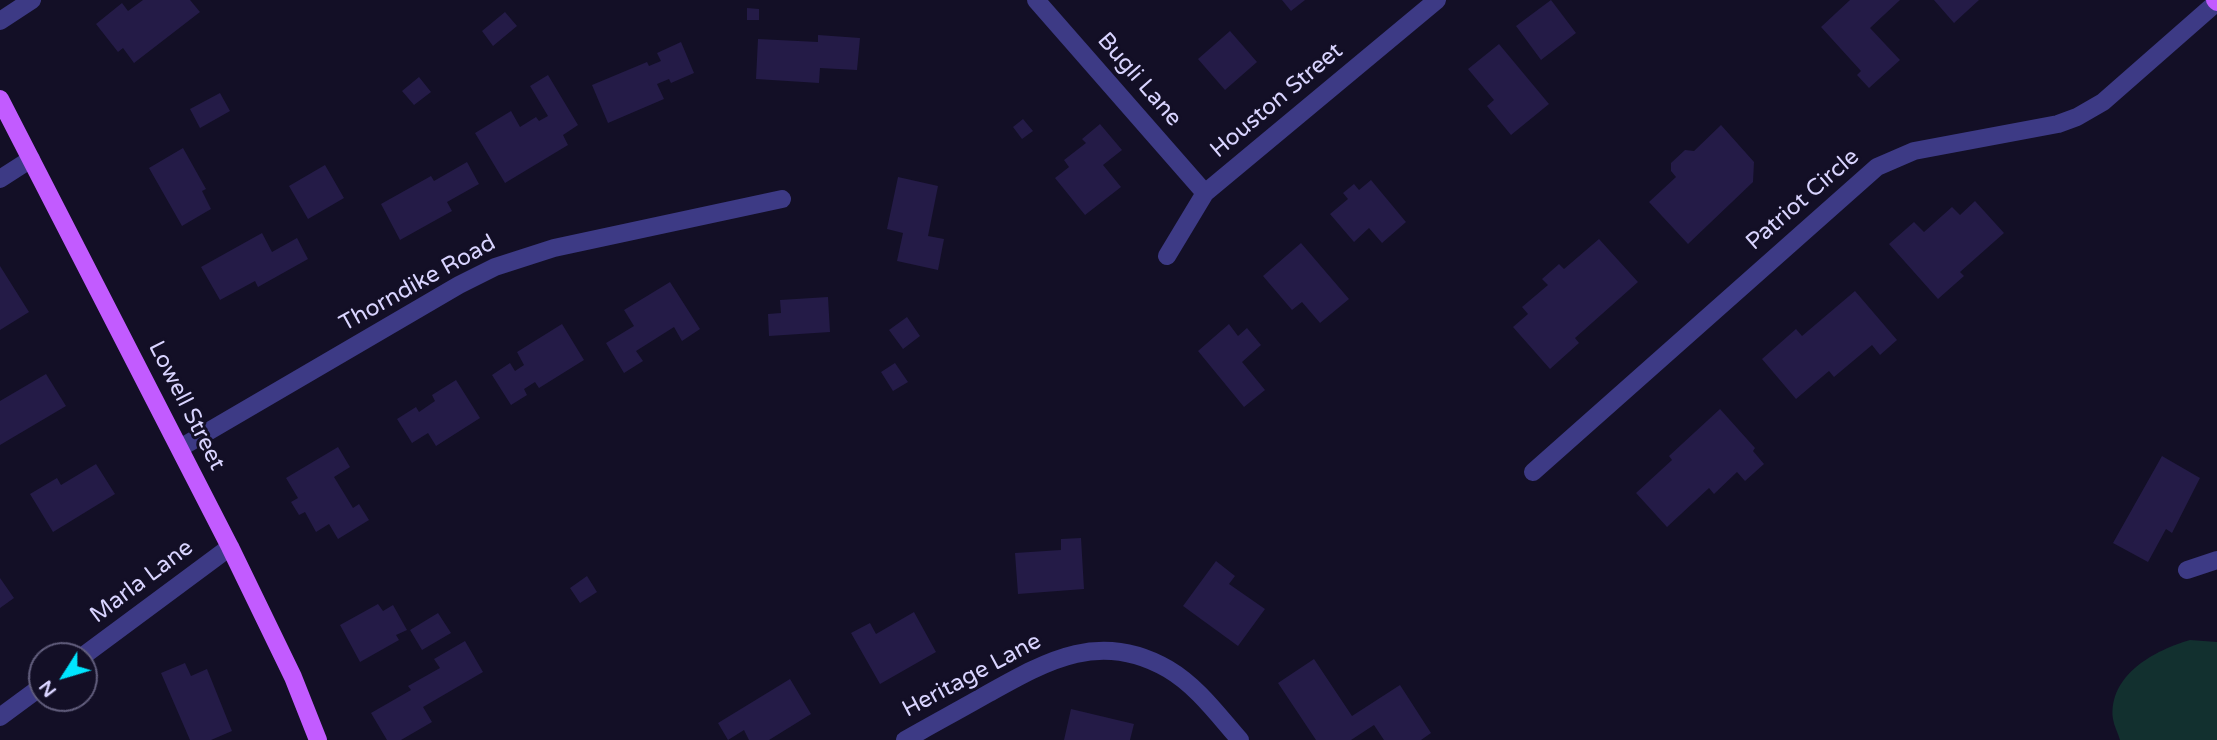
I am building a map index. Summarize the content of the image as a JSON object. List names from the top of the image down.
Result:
{
  "streets": {
    "main road": ["Lowell Street"],
    "street": [
      "Bugli Lane",
      "Houston Street",
      "Patriot Circle",
      "Thorndike Road",
      "Marla Lane",
      "Heritage Lane"
    ]
  },
  "crossings": [
    ["Bugli Lane", "Houston Street"],
    ["Thorndike Road", "Lowell Street"],
    ["Lowell Street", "Marla Lane"]
  ],
  "north": "bottom left"
}
